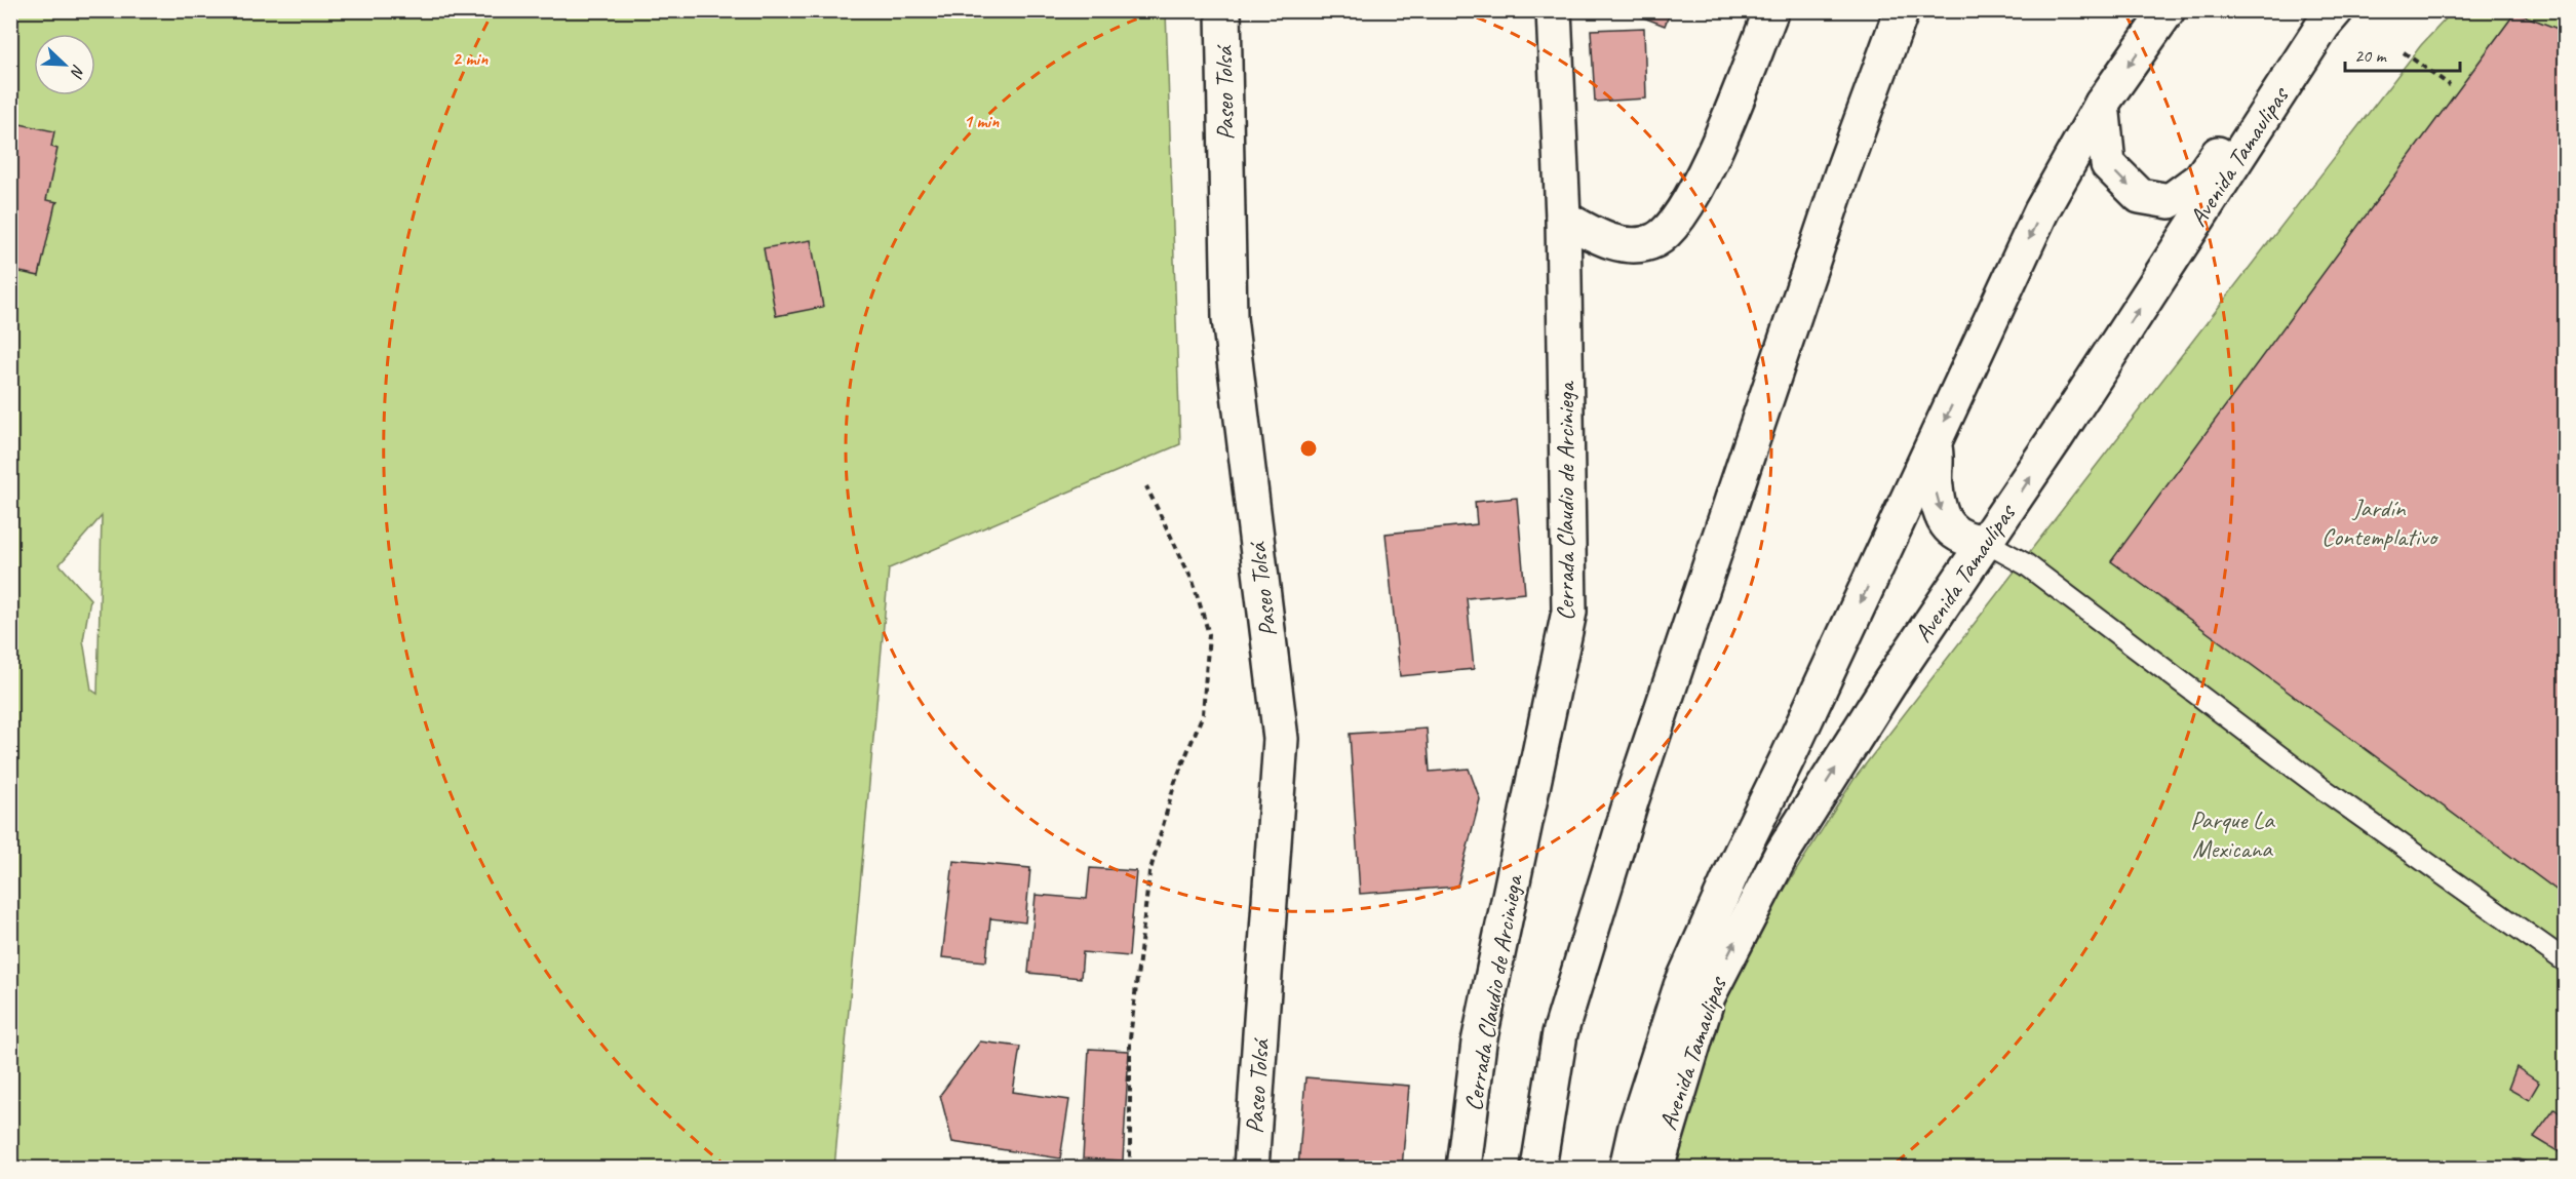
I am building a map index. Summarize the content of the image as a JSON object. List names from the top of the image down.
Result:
{
  "streets": {
    "street": ["Paseo Tolsá", "Avenida Tamaulipas", "Cerrada Claudio de Arciniega"]
  },
  "parks": ["Jardín Contemplativo", "Parque La Mexicana"],
  "scale_bar": "20 m",
  "north": "bottom right",
  "rings": ["2 min", "1 min"]
}
